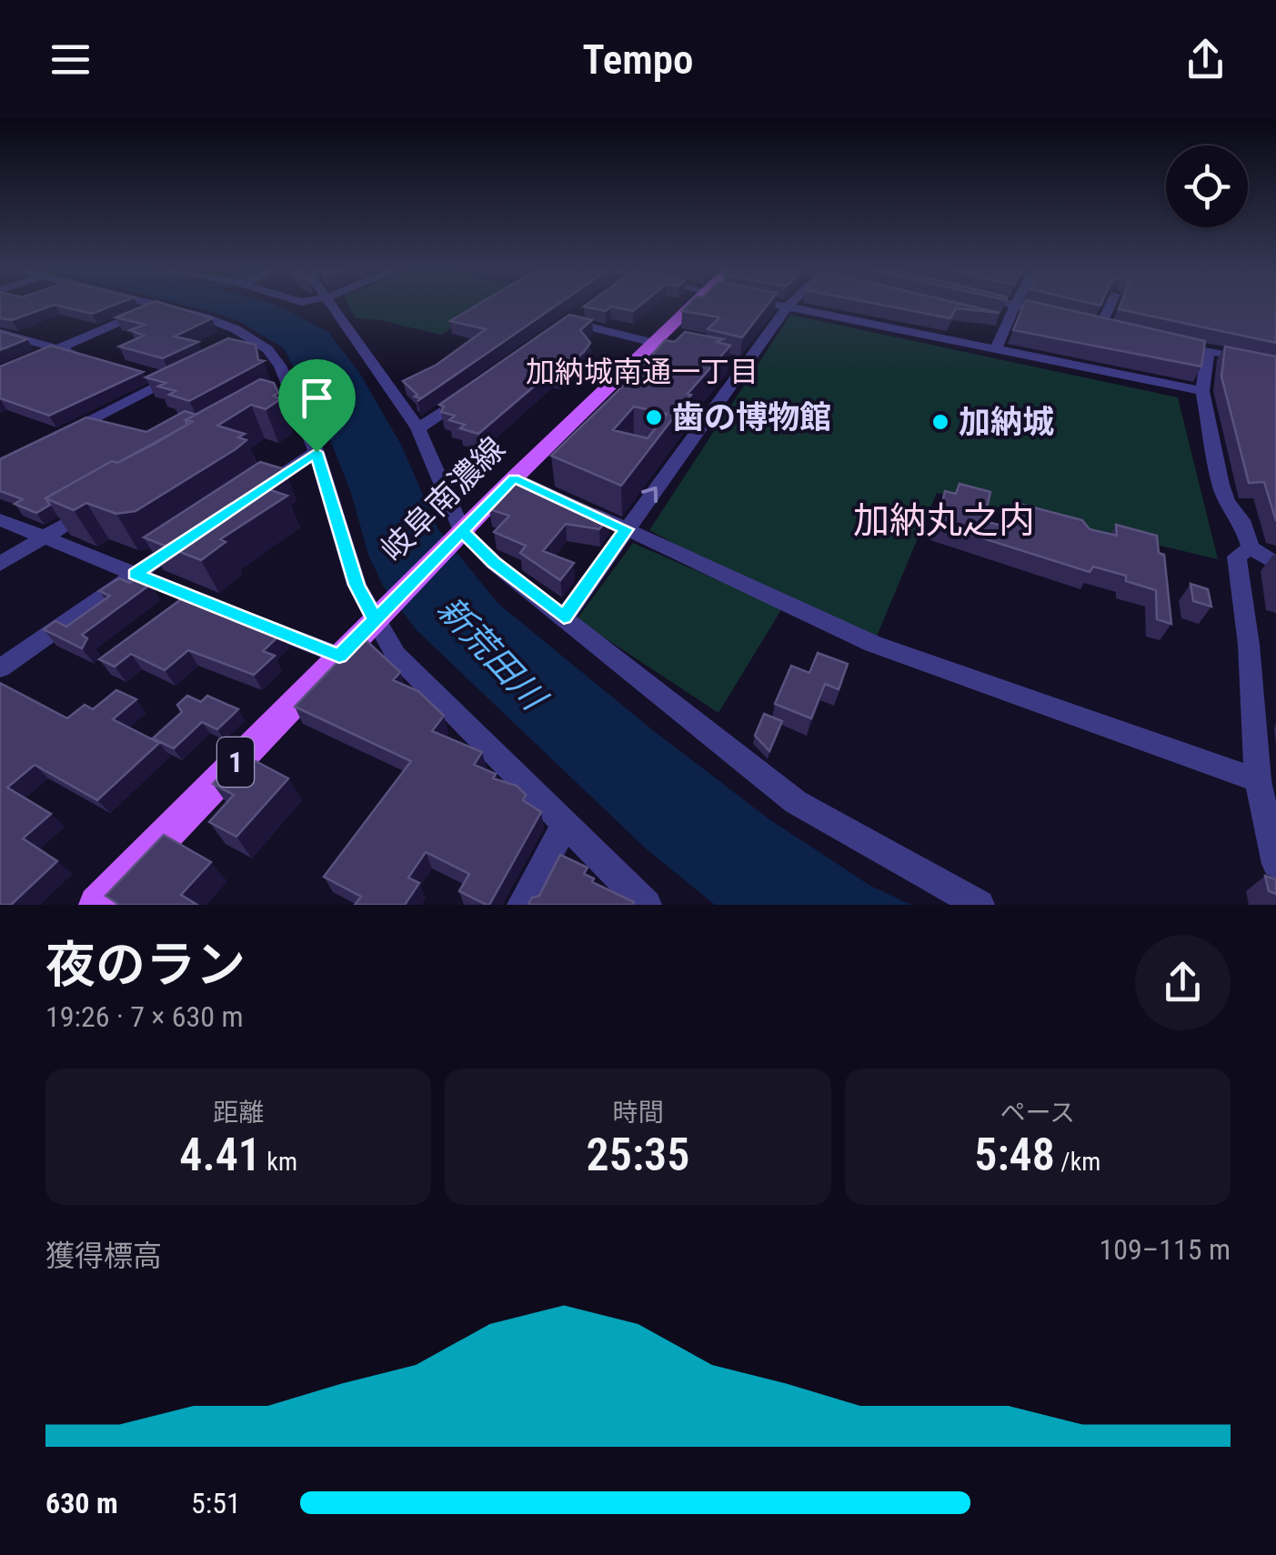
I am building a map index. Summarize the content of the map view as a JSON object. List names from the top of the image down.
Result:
{
  "streets": {
    "main road": ["岐阜南濃線", "1"]
  },
  "districts": ["加納城南通一丁目", "加納丸之内"],
  "water": ["新荒田川"],
  "places": ["歯の博物館", "加納城"],
  "page": {
    "header": "Tempo",
    "heading": ["夜のラン", "19:26 · 7 × 630 m"],
    "stats": [
      ["距離", "4.41 km"],
      ["時間", "25:35"],
      ["ペース", "5:48 /km"]
    ],
    "chart": ["獲得標高", "109–115 m"],
    "list": [
      {
        "name": "630 m",
        "note": "5:51"
      }
    ]
  }
}
